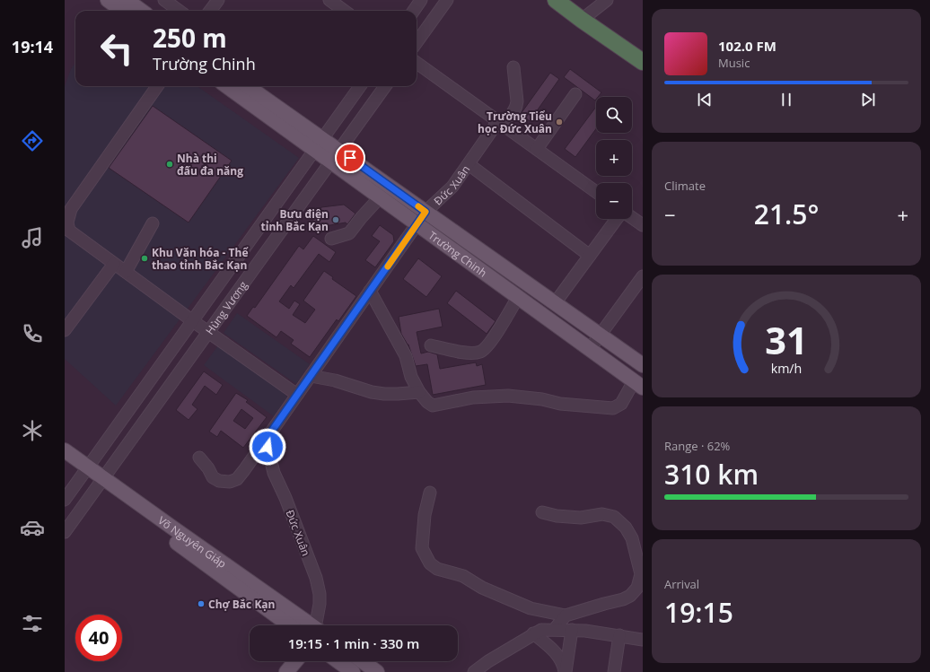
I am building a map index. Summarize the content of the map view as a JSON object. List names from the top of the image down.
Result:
{
  "streets": {
    "main road": ["Trường Chinh", "Võ Nguyên Giáp"],
    "street": ["Đức Xuân", "Hùng Vương"]
  },
  "crossings": [
    ["Đức Xuân", "Trường Chinh"],
    ["Trường Chinh", "Hùng Vương"],
    ["Hùng Vương", "Võ Nguyên Giáp"]
  ],
  "places": [
    "Trường Tiểu học Đức Xuân",
    "Nhà thi đấu đa năng",
    "Bưu điện tỉnh Bắc Kạn",
    "Khu Văn hóa - Thể thao tỉnh Bắc Kạn",
    "Chợ Bắc Kạn"
  ],
  "page": {
    "tabs": "19:14",
    "turn": ["250 m", "Trường Chinh"],
    "song": ["102.0 FM", "Music"],
    "map_buttons": ["+", "−"],
    "tile": [
      "Climate",
      ["Range · 62%", "310 km"],
      ["Arrival", "19:15"]
    ],
    "heat": ["−", "21.5°", "+"],
    "limit": "40",
    "trip": "19:15 · 1 min · 330 m",
    "gauge": ["31", "km/h"]
  }
}
